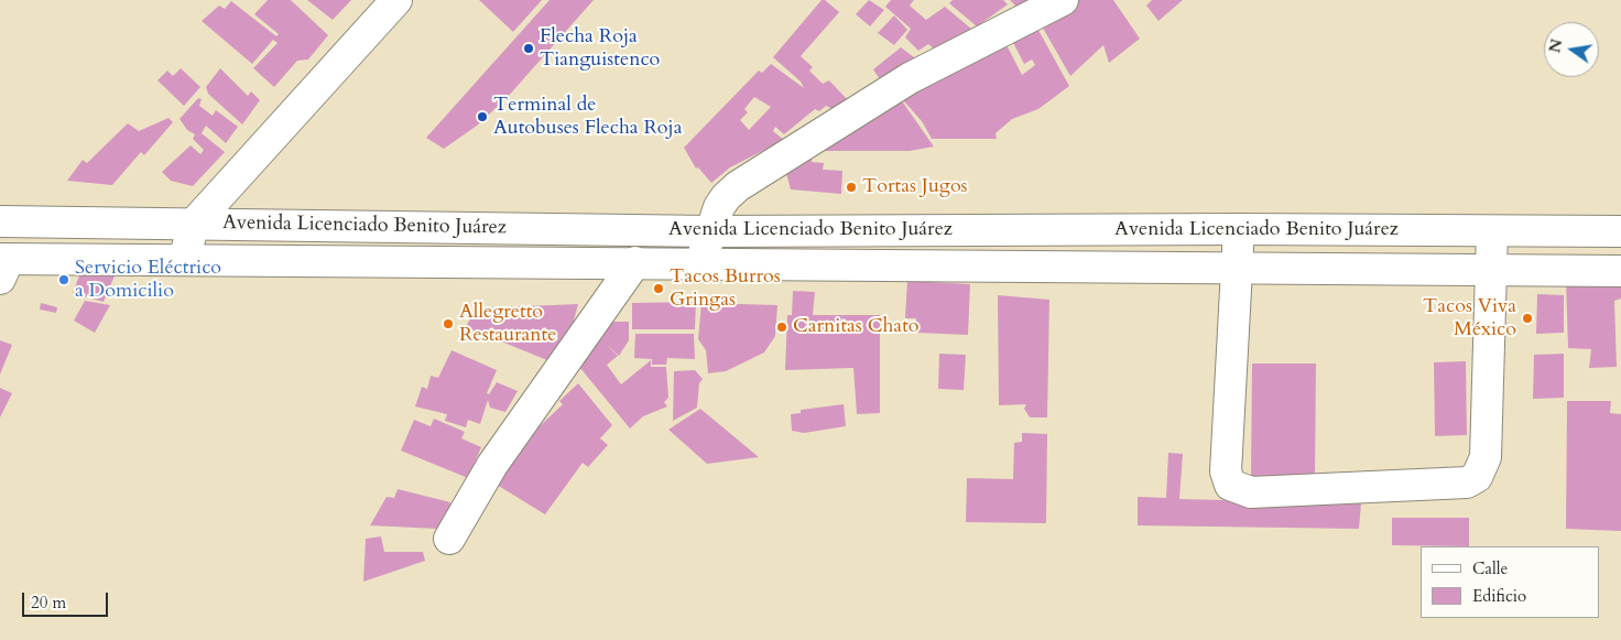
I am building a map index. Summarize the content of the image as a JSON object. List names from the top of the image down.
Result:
{
  "streets": {
    "main road": ["Avenida Licenciado Benito Juárez"]
  },
  "places": [
    "Flecha Roja Tianguistenco",
    "Terminal de Autobuses Flecha Roja",
    "Tortas Jugos",
    "Servicio Eléctrico a Domicilio",
    "Tacos Burros Gringas",
    "Tacos Viva México",
    "Allegretto Restaurante",
    "Carnitas Chato"
  ],
  "legend": ["Calle", "Edificio"],
  "scale_bar": "20 m",
  "north": "left"
}
